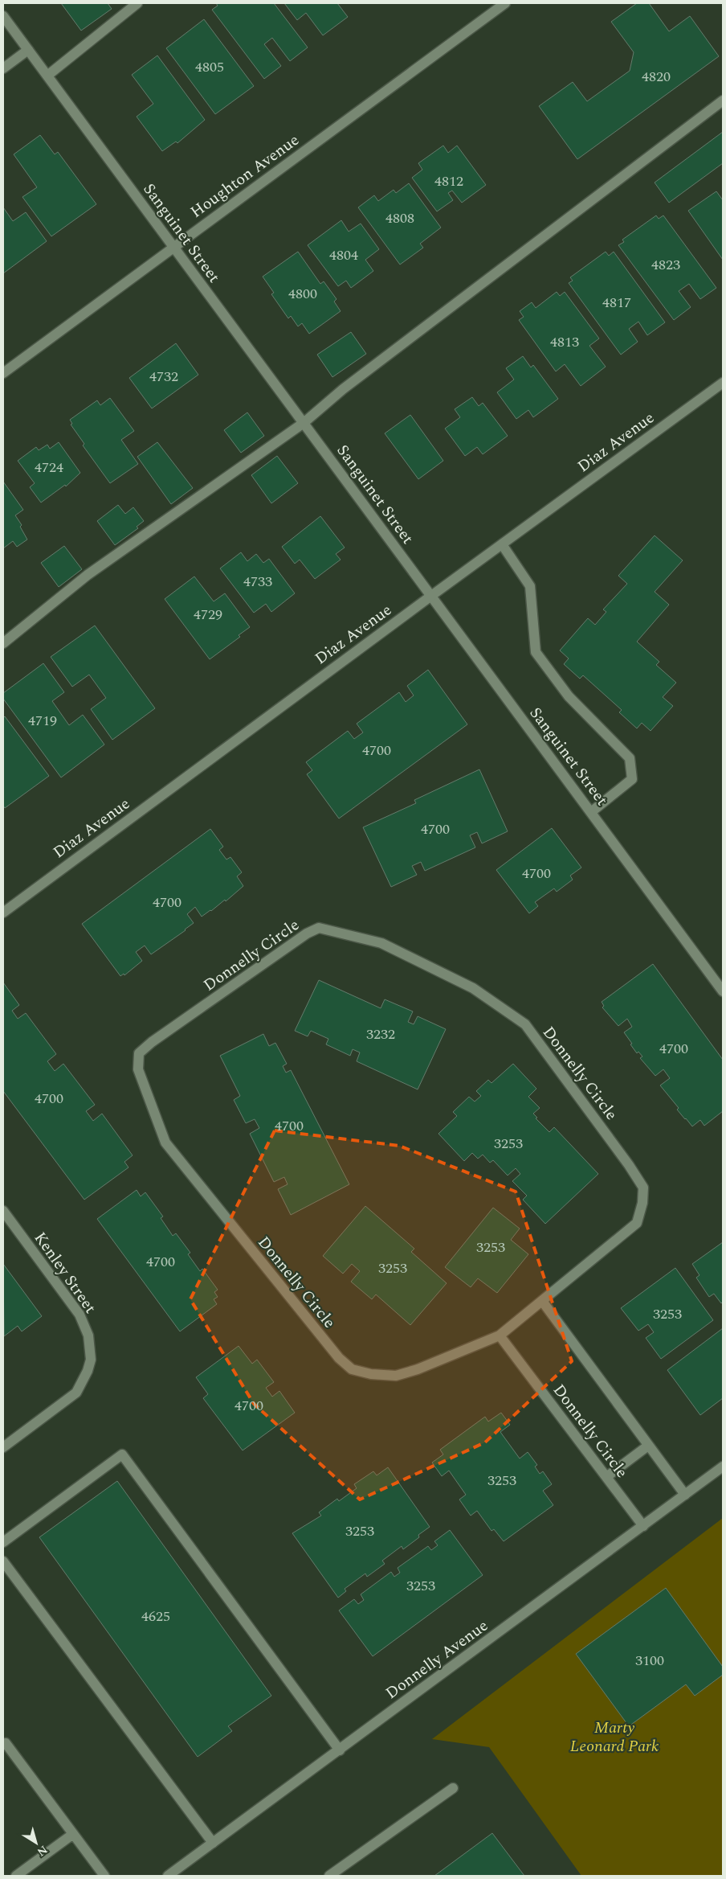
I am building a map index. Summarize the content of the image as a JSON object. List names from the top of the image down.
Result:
{
  "streets": {
    "street": [
      "Houghton Avenue",
      "Sanguinet Street",
      "Diaz Avenue",
      "Donnelly Circle",
      "Kenley Street",
      "Donnelly Avenue"
    ]
  },
  "crossings": [
    ["Houghton Avenue", "Sanguinet Street"],
    ["Sanguinet Street", "Diaz Avenue"],
    ["Donnelly Circle", "Donnelly Avenue"]
  ],
  "parks": ["Marty Leonard Park"],
  "house_numbers": [
    "4805",
    "4820",
    "4812",
    "4808",
    "4804",
    "4823",
    "4800",
    "4817",
    "4813",
    "4732",
    "4724",
    "4733",
    "4729",
    "4719",
    "4700",
    "4700",
    "4700",
    "4700",
    "3232",
    "4700",
    "4700",
    "4700",
    "3253",
    "3253",
    "4700",
    "3253",
    "3253",
    "4700",
    "3253",
    "3253",
    "3253",
    "4625",
    "3100"
  ],
  "north": "bottom right"
}
